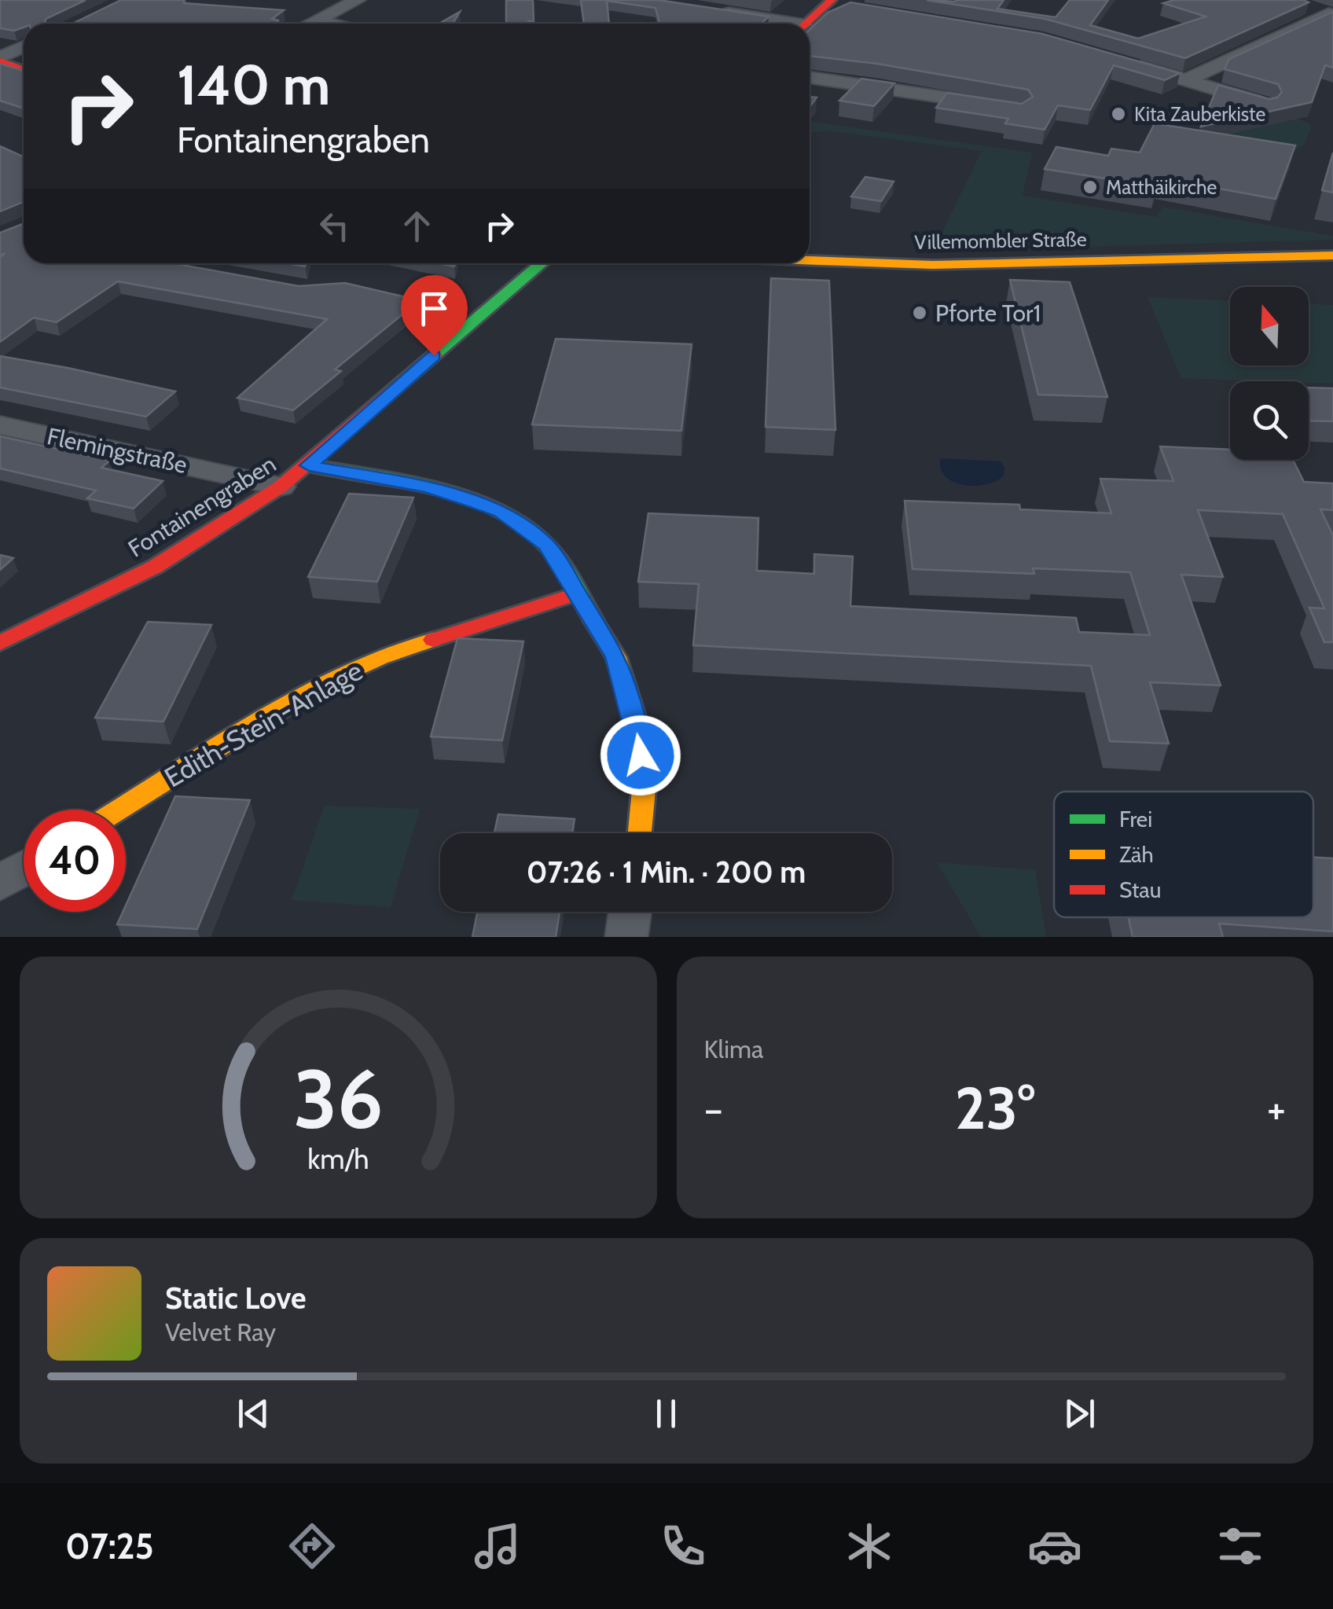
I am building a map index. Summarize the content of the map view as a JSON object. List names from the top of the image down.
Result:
{
  "streets": {
    "street": [
      "Villemombler Straße",
      "Flemingstraße",
      "Fontainengraben",
      "Edith-Stein-Anlage"
    ]
  },
  "crossings": [
    ["Flemingstraße", "Fontainengraben"]
  ],
  "places": ["Kita Zauberkiste", "Matthäikirche", "Pforte Tor1"],
  "legend": ["Frei", "Zäh", "Stau"],
  "north": "top",
  "page": {
    "turn": ["140 m", "Fontainengraben"],
    "limit": "40",
    "trip": "07:26 · 1 Min. · 200 m",
    "tile": "Klima",
    "heat": ["−", "23°", "+"],
    "song": ["Static Love", "Velvet Ray"],
    "tabs": "07:25",
    "gauge": ["36", "km/h"]
  }
}
